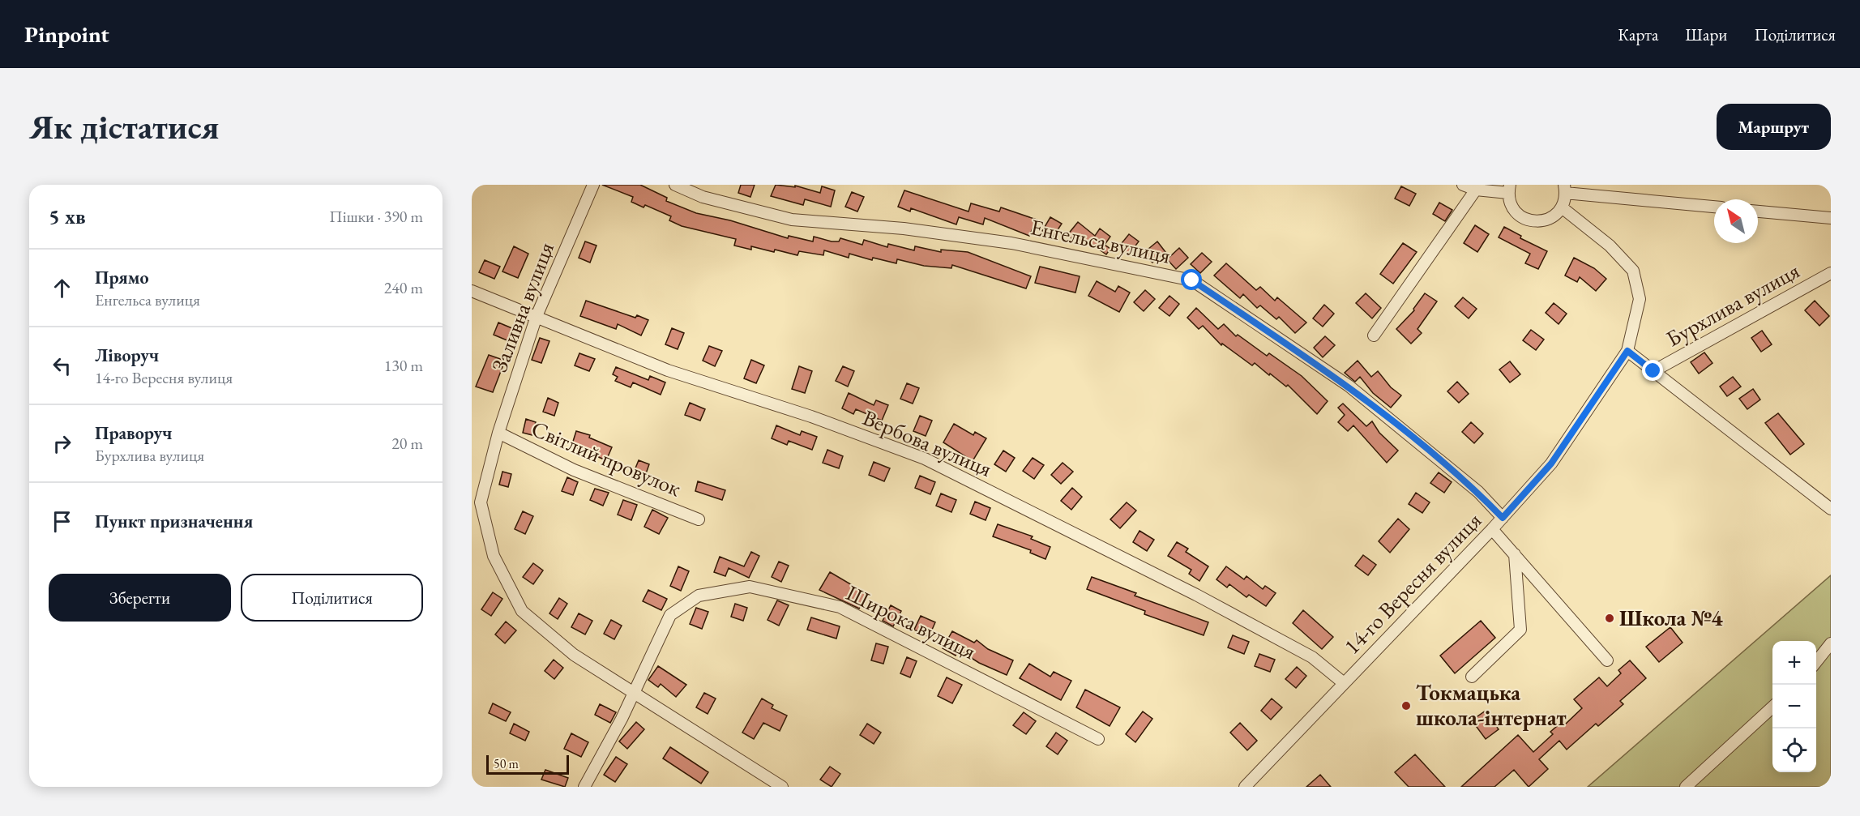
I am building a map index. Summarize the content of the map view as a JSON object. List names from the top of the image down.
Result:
{
  "streets": {
    "street": [
      "Енгельса вулиця",
      "Бурхлива вулиця",
      "Заливна вулиця",
      "Вербова вулиця",
      "Світлий провулок",
      "14-го Вересня вулиця",
      "Широка вулиця"
    ]
  },
  "crossings": [
    ["Енгельса вулиця", "14-го Вересня вулиця"],
    ["Бурхлива вулиця", "14-го Вересня вулиця"],
    ["Заливна вулиця", "Вербова вулиця"],
    ["Заливна вулиця", "Світлий провулок"],
    ["Вербова вулиця", "14-го Вересня вулиця"]
  ],
  "places": ["Школа №4", "Токмацька школа-інтернат"],
  "scale_bar": "50 m",
  "north": "top left",
  "page": {
    "header": "Pinpoint",
    "nav": ["Карта", "Шари", "Поділитися"],
    "buttons": [
      "Маршрут",
      ["Зберегти", "Поділитися"]
    ],
    "title": "Як дістатися",
    "heading": ["5 хв", "Пішки · 390 m"],
    "list": [
      ["Прямо", "Енгельса вулиця", "240 m"],
      ["Ліворуч", "14-го Вересня вулиця", "130 m"],
      ["Праворуч", "Бурхлива вулиця", "20 m"],
      "Пункт призначення"
    ],
    "map_buttons": ["+", "−"],
    "scale": "50 m"
  }
}
